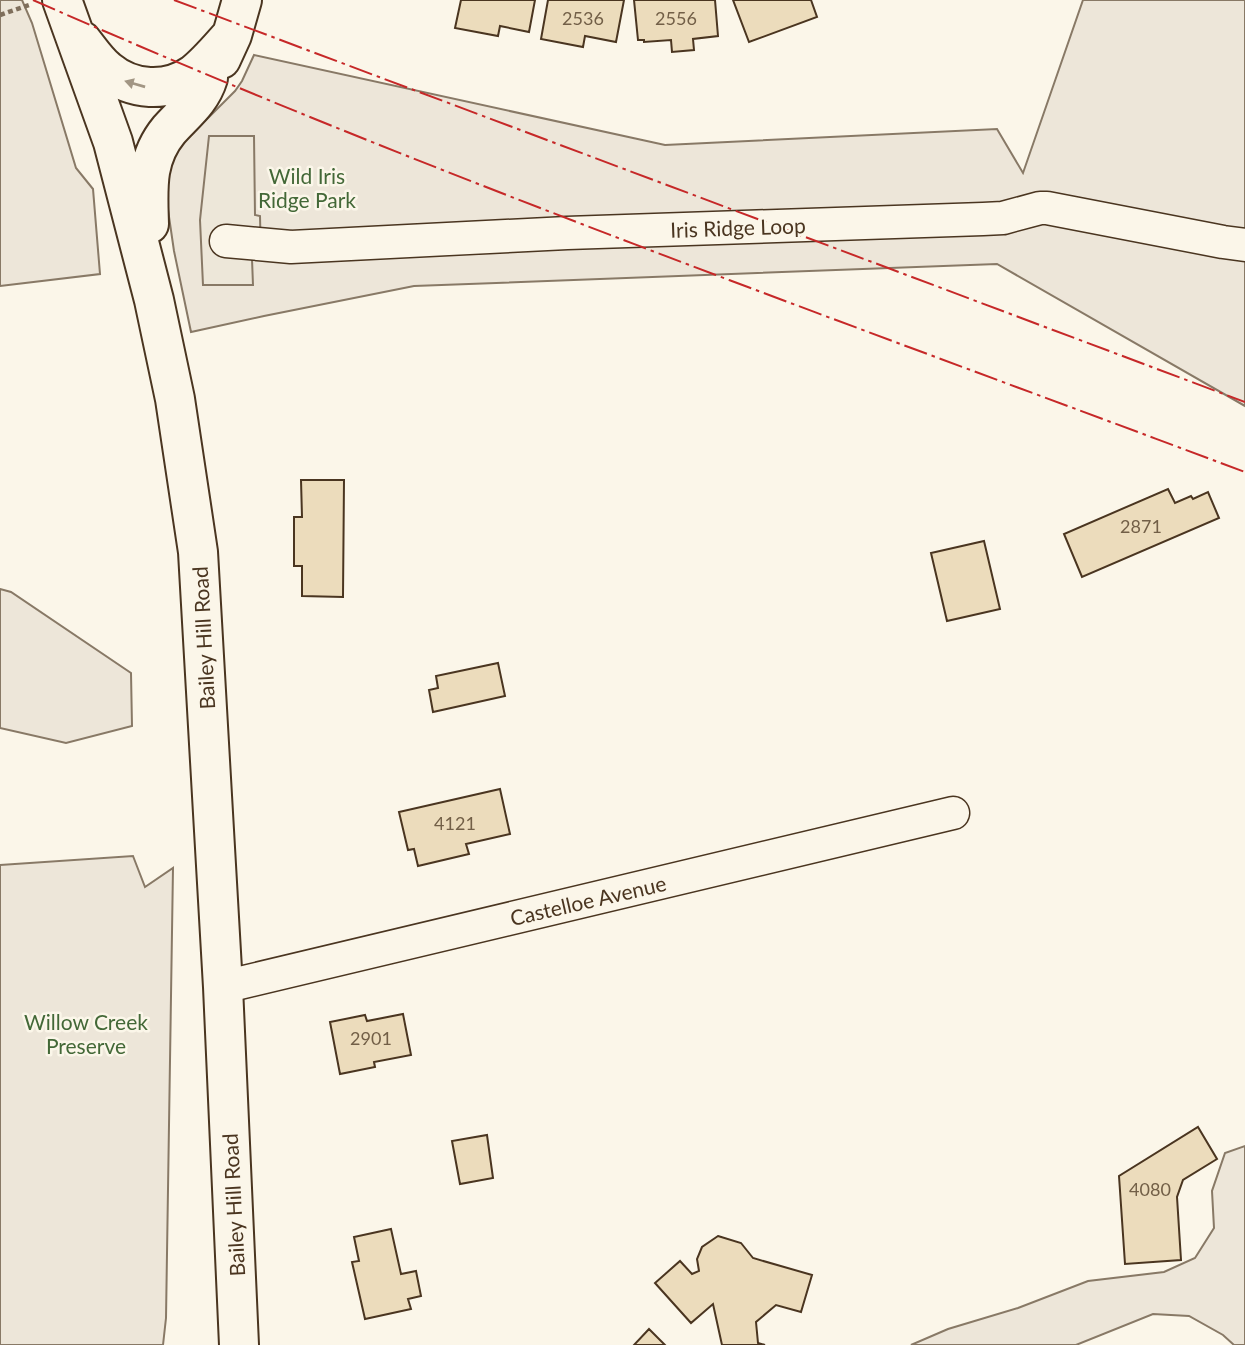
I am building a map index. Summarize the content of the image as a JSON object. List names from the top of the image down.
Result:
{
  "streets": {
    "main road": ["Bailey Hill Road"],
    "street": ["Iris Ridge Loop", "Castelloe Avenue"]
  },
  "crossings": [
    ["Bailey Hill Road", "Castelloe Avenue"]
  ],
  "parks": ["Wild Iris Ridge Park", "Willow Creek Preserve"],
  "house_numbers": [
    "2536",
    "2556",
    "2871",
    "4121",
    "2901",
    "4080"
  ]
}
